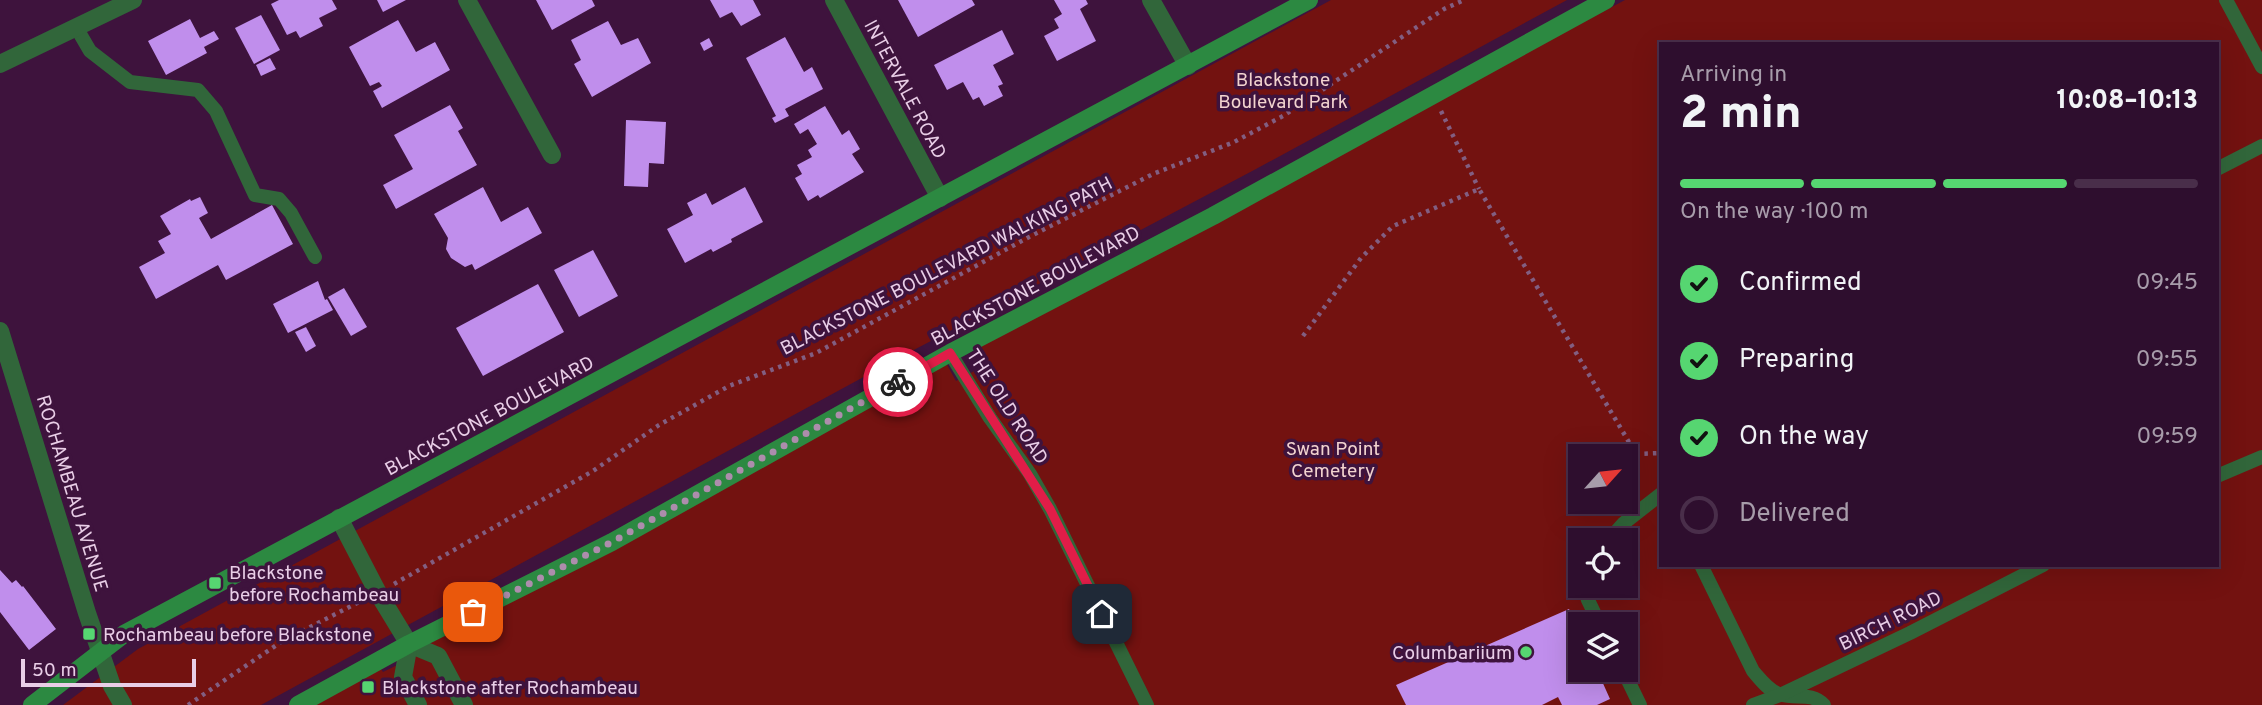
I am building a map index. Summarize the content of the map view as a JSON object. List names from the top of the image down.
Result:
{
  "streets": {
    "main road": ["BLACKSTONE BOULEVARD"],
    "street": ["INTERVALE ROAD", "ROCHAMBEAU AVENUE"],
    "lane": ["THE OLD ROAD", "BIRCH ROAD"],
    "path": ["BLACKSTONE BOULEVARD WALKING PATH"]
  },
  "crossings": [
    ["INTERVALE ROAD", "BLACKSTONE BOULEVARD"],
    ["BLACKSTONE BOULEVARD", "THE OLD ROAD"],
    ["BLACKSTONE BOULEVARD", "ROCHAMBEAU AVENUE"]
  ],
  "parks": ["Blackstone Boulevard Park", "Swan Point Cemetery"],
  "places": {
    "transit": ["Blackstone before Rochambeau", "Rochambeau before Blackstone", "Blackstone after Rochambeau"],
    "other": ["Columbariium"]
  },
  "scale_bar": "50 m",
  "north": "top right",
  "page": {
    "heading": ["2 min", "Arriving in", "10:08–10:13"],
    "bar": "On the way · 100 m",
    "list": [
      ["Confirmed", "09:45"],
      ["Preparing", "09:55"],
      ["On the way", "09:59"],
      "Delivered"
    ],
    "scale": "50 m"
  }
}
